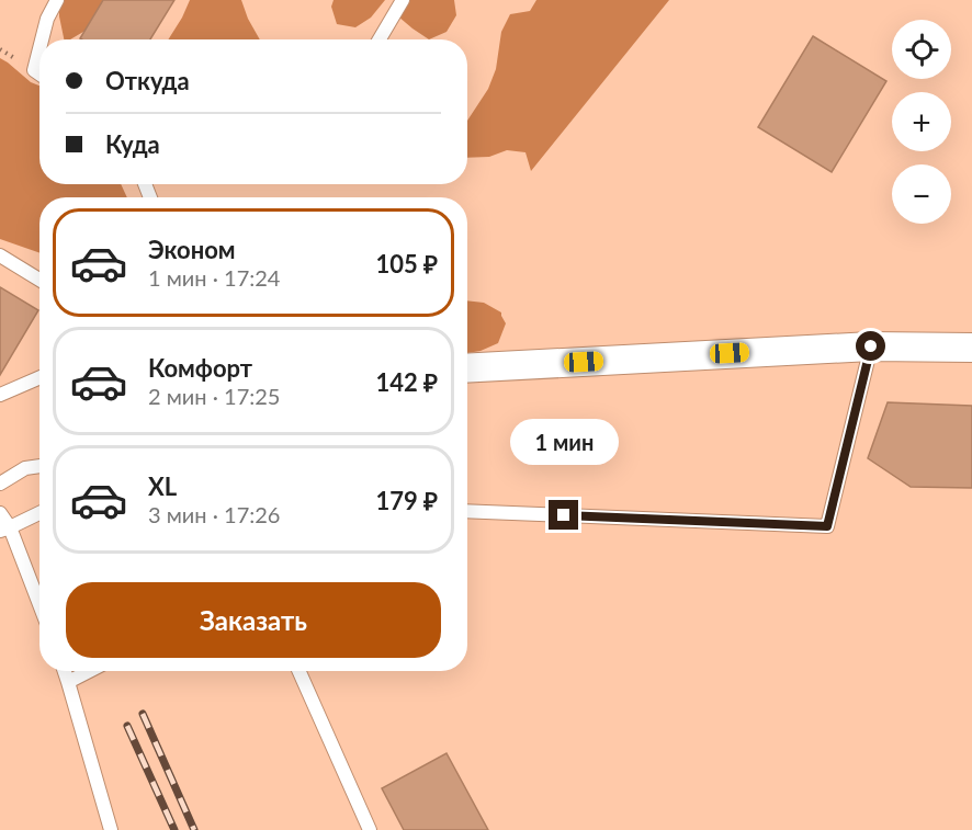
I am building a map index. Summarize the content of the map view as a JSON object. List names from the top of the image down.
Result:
{
  "page": {
    "map_buttons": ["+", "−"],
    "banner": ["Откуда", "Куда"],
    "list": [
      {
        "name": "Эконом",
        "note": "1 мин · 17:24",
        "value": "105 ₽"
      },
      {
        "name": "Комфорт",
        "note": "2 мин · 17:25",
        "value": "142 ₽"
      },
      {
        "name": "XL",
        "note": "3 мин · 17:26",
        "value": "179 ₽"
      }
    ],
    "bubble": "1 мин",
    "buttons": "Заказать"
  }
}
